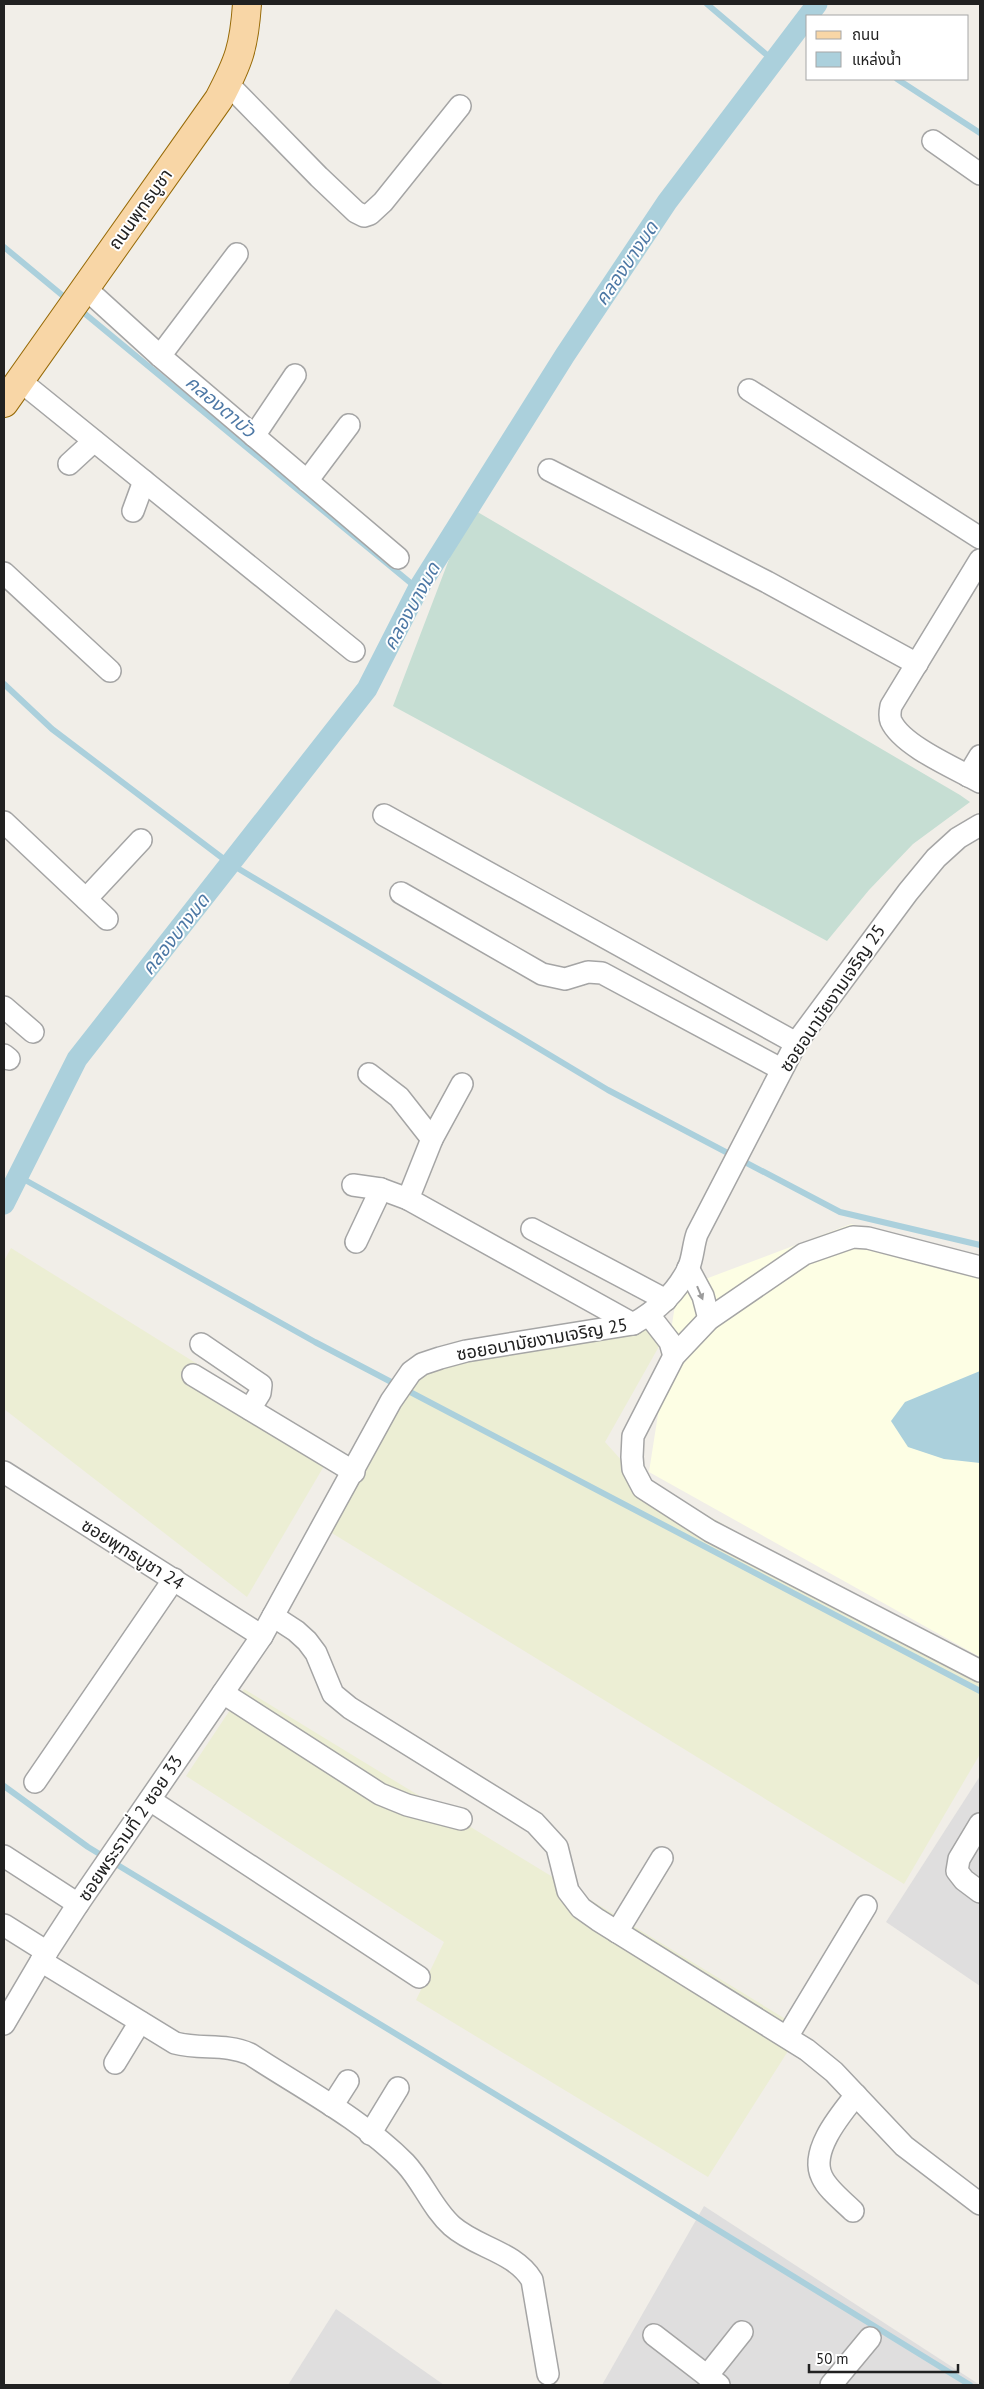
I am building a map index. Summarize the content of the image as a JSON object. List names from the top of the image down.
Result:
{
  "streets": {
    "main road": ["ถนนพุทธบูชา"],
    "street": ["ซอยอนามัยงามเจริญ 25", "ซอยพุทธบูชา 24", "ซอยพระรามที่ 2 ซอย 33"]
  },
  "crossings": [
    ["ซอยอนามัยงามเจริญ 25", "ซอยพุทธบูชา 24"],
    ["ซอยอนามัยงามเจริญ 25", "ซอยพระรามที่ 2 ซอย 33"],
    ["ซอยพุทธบูชา 24", "ซอยพระรามที่ 2 ซอย 33"]
  ],
  "water": ["คลองบางมด", "คลองตาบัว"],
  "legend": ["ถนน", "แหล่งน้ำ"],
  "scale_bar": "50 m"
}
